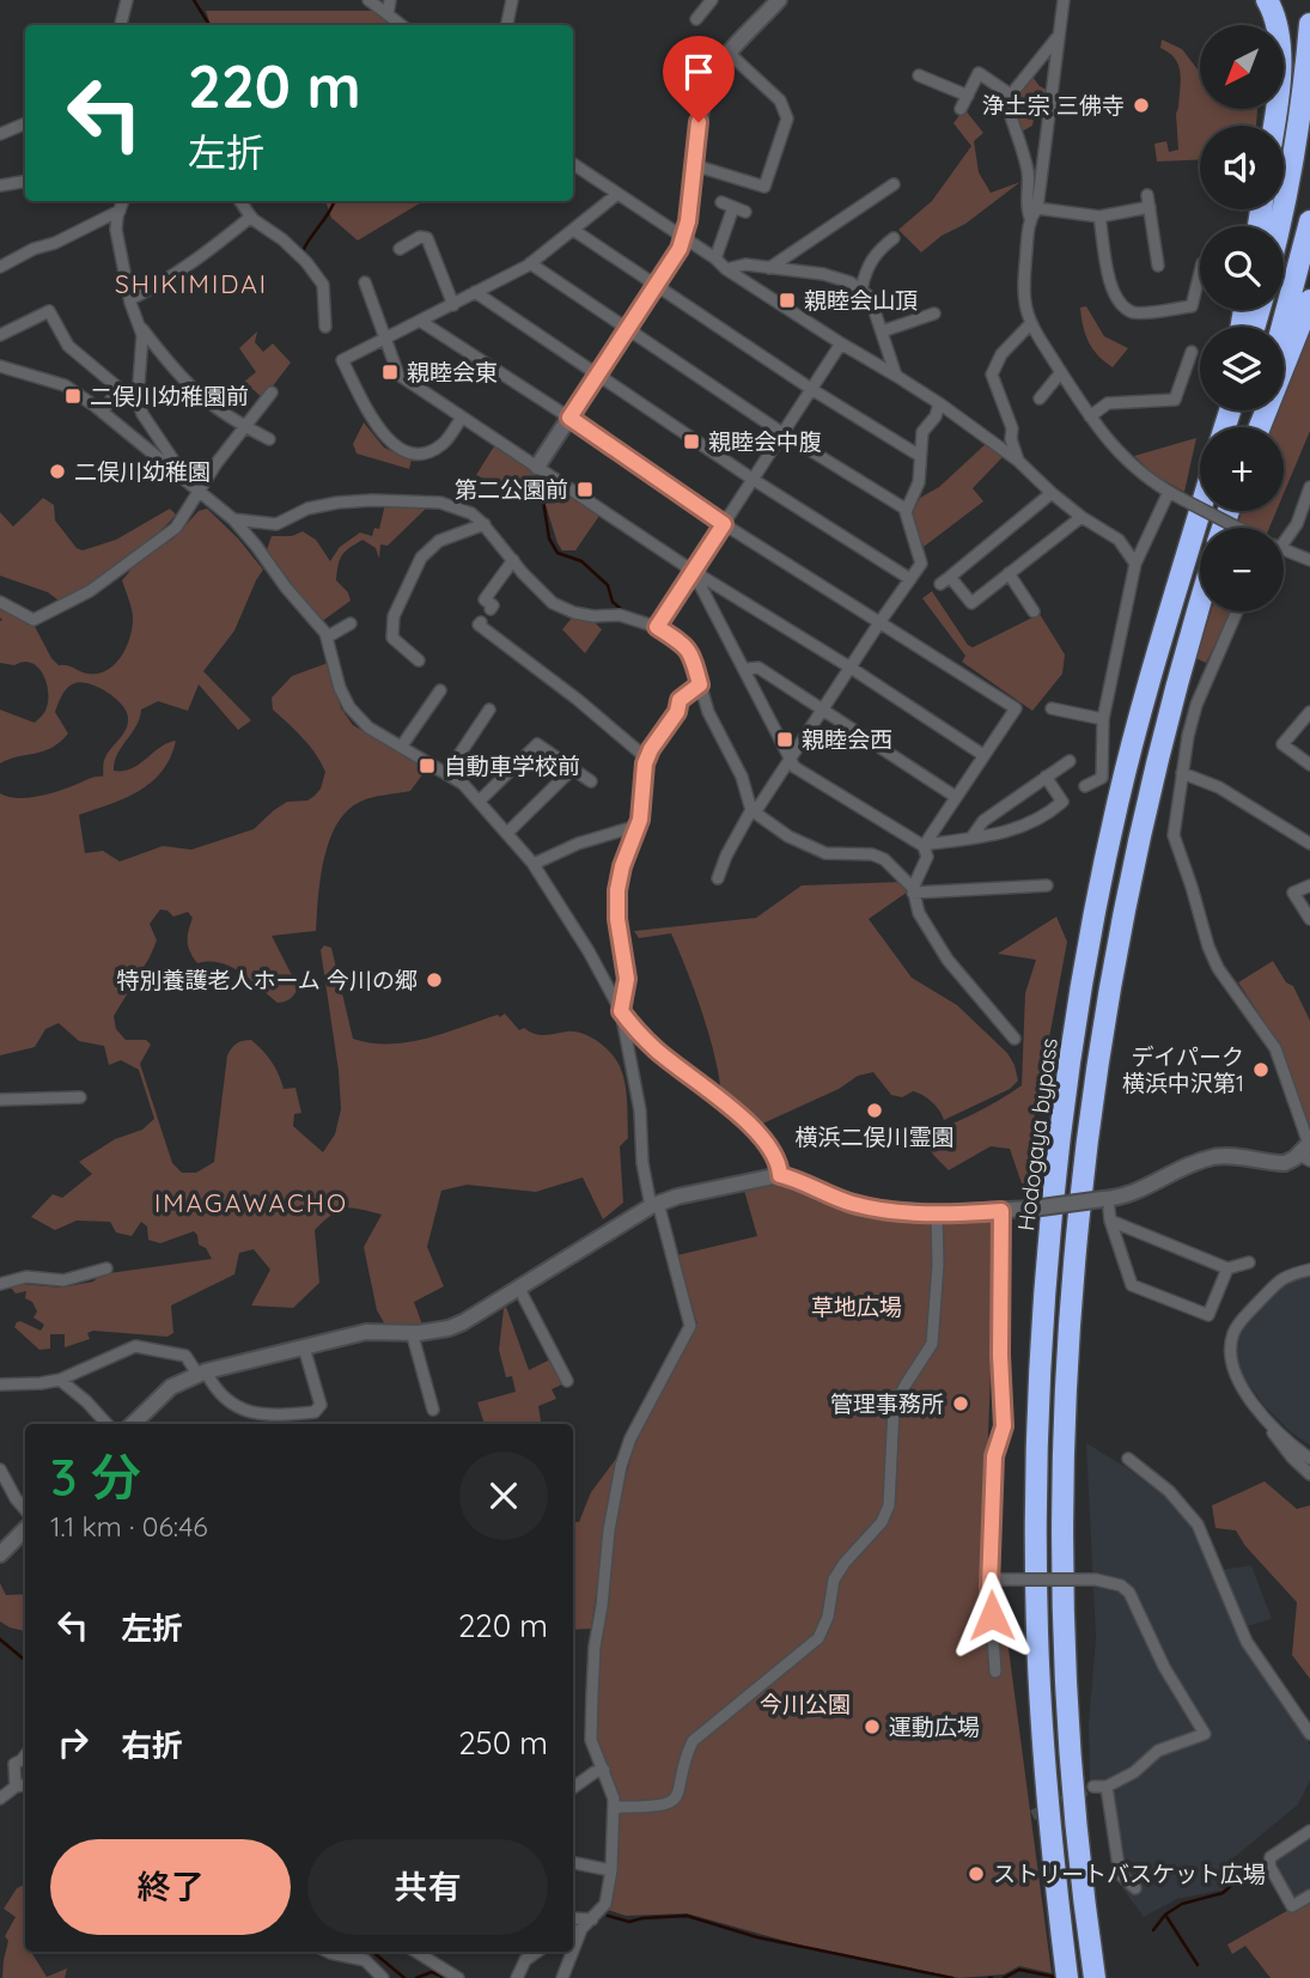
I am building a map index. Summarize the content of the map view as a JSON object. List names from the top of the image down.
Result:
{
  "streets": {
    "highway": ["Hodogaya bypass"]
  },
  "districts": ["SHIKIMIDAI", "IMAGAWACHO"],
  "parks": ["草地広場", "今川公園"],
  "places": {
    "other": [
      "浄土宗 三佛寺",
      "二俣川幼稚園",
      "特別養護老人ホーム 今川の郷",
      "デイパーク 横浜中沢第1",
      "横浜二俣川霊園",
      "管理事務所",
      "運動広場",
      "ストリートバスケット広場"
    ],
    "transit": [
      "親睦会山頂",
      "親睦会東",
      "二俣川幼稚園前",
      "親睦会中腹",
      "第二公園前",
      "親睦会西",
      "自動車学校前"
    ]
  },
  "north": "bottom left",
  "page": {
    "map_buttons": ["+", "−"],
    "turn": ["220 m", "左折"],
    "heading": ["3 分", "1.1 km · 06:46"],
    "list": [
      {
        "name": "左折",
        "value": "220 m"
      },
      {
        "name": "右折",
        "value": "250 m"
      }
    ],
    "buttons": ["終了", "共有"]
  }
}
